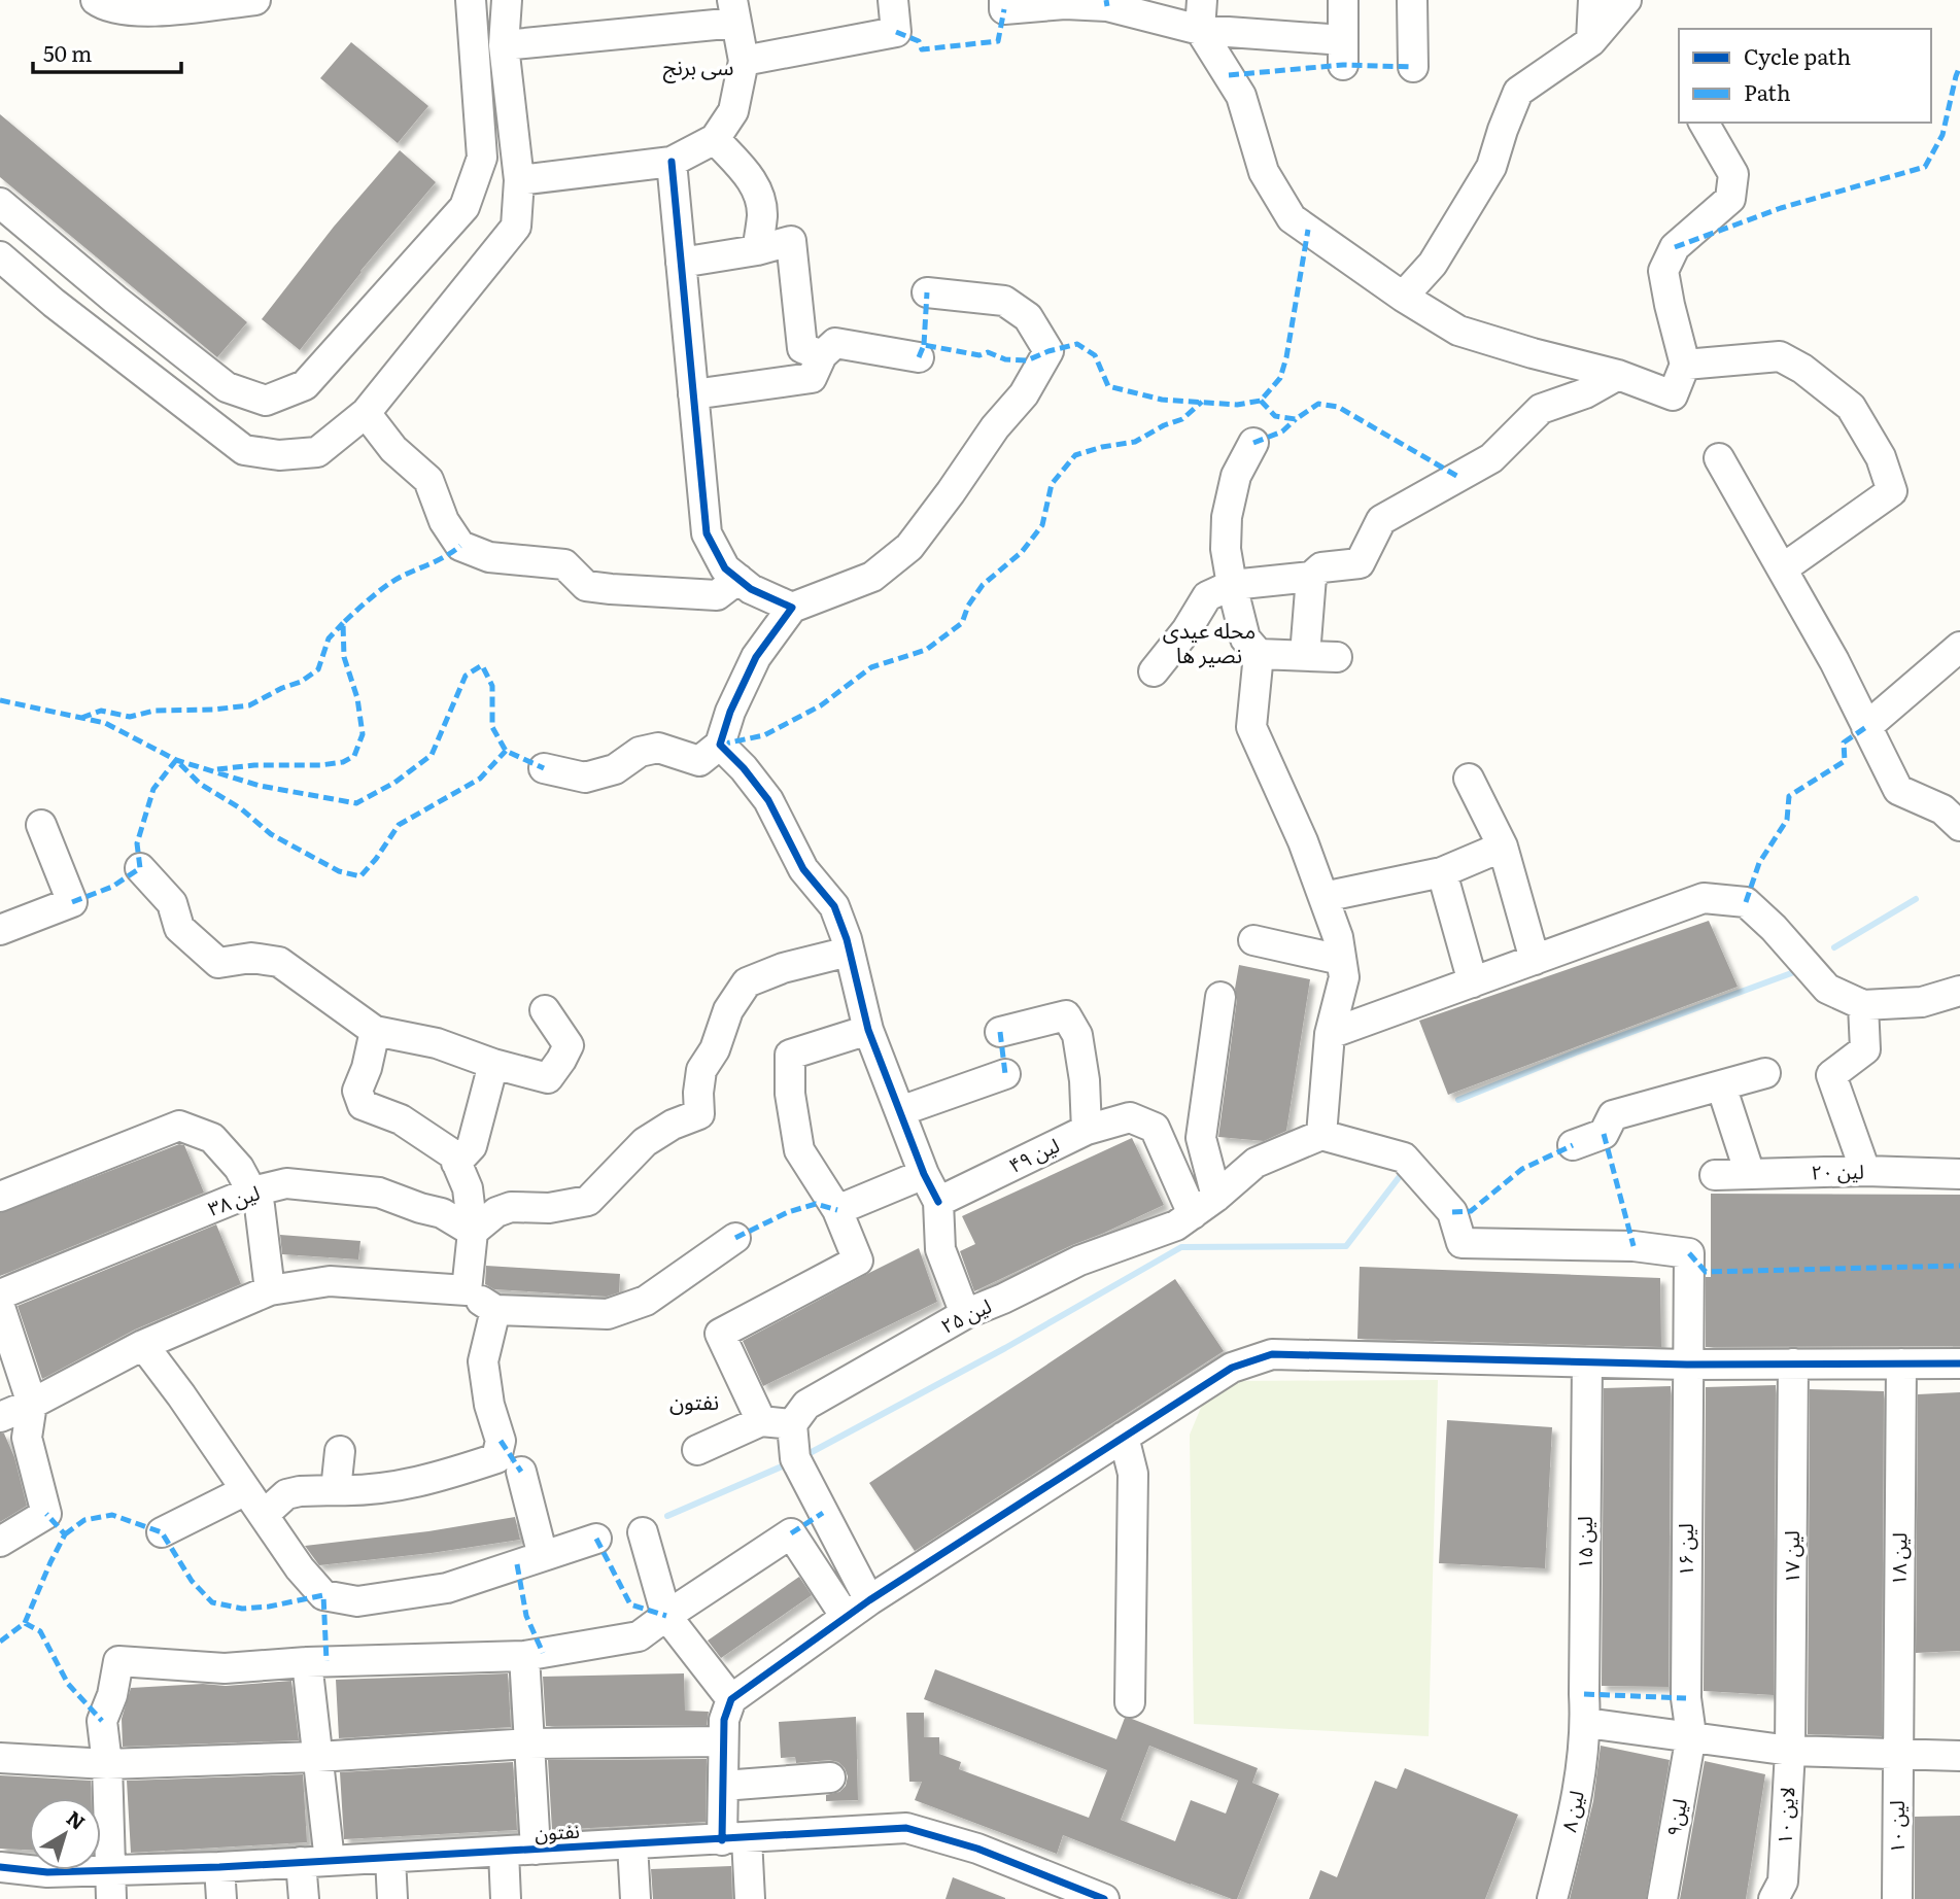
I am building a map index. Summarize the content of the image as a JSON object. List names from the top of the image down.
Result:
{
  "streets": {
    "street": [
      "لین ۴۹",
      "لین ۲۰",
      "لین ۳۸",
      "لین ۲۵",
      "لین ۱۵",
      "لین ۱۶",
      "لین ۱۷",
      "لین ۱۸",
      "لین ۸",
      "لاین ۱۰",
      "لین۹",
      "لین ۱۰",
      "نفتون"
    ]
  },
  "crossings": [
    ["لین ۴۹", "لین ۲۵"],
    ["لین ۲۵", "لین ۱۶"],
    ["لین ۱۵", "لین ۸"],
    ["لین ۱۶", "لین۹"],
    ["لین ۱۷", "لاین ۱۰"],
    ["لین ۱۸", "لین ۱۰"]
  ],
  "districts": ["سی برنج", "محله عیدی نصیر ها", "نفتون"],
  "legend": ["Cycle path", "Path"],
  "scale_bar": "50 m",
  "north": "top right"
}
